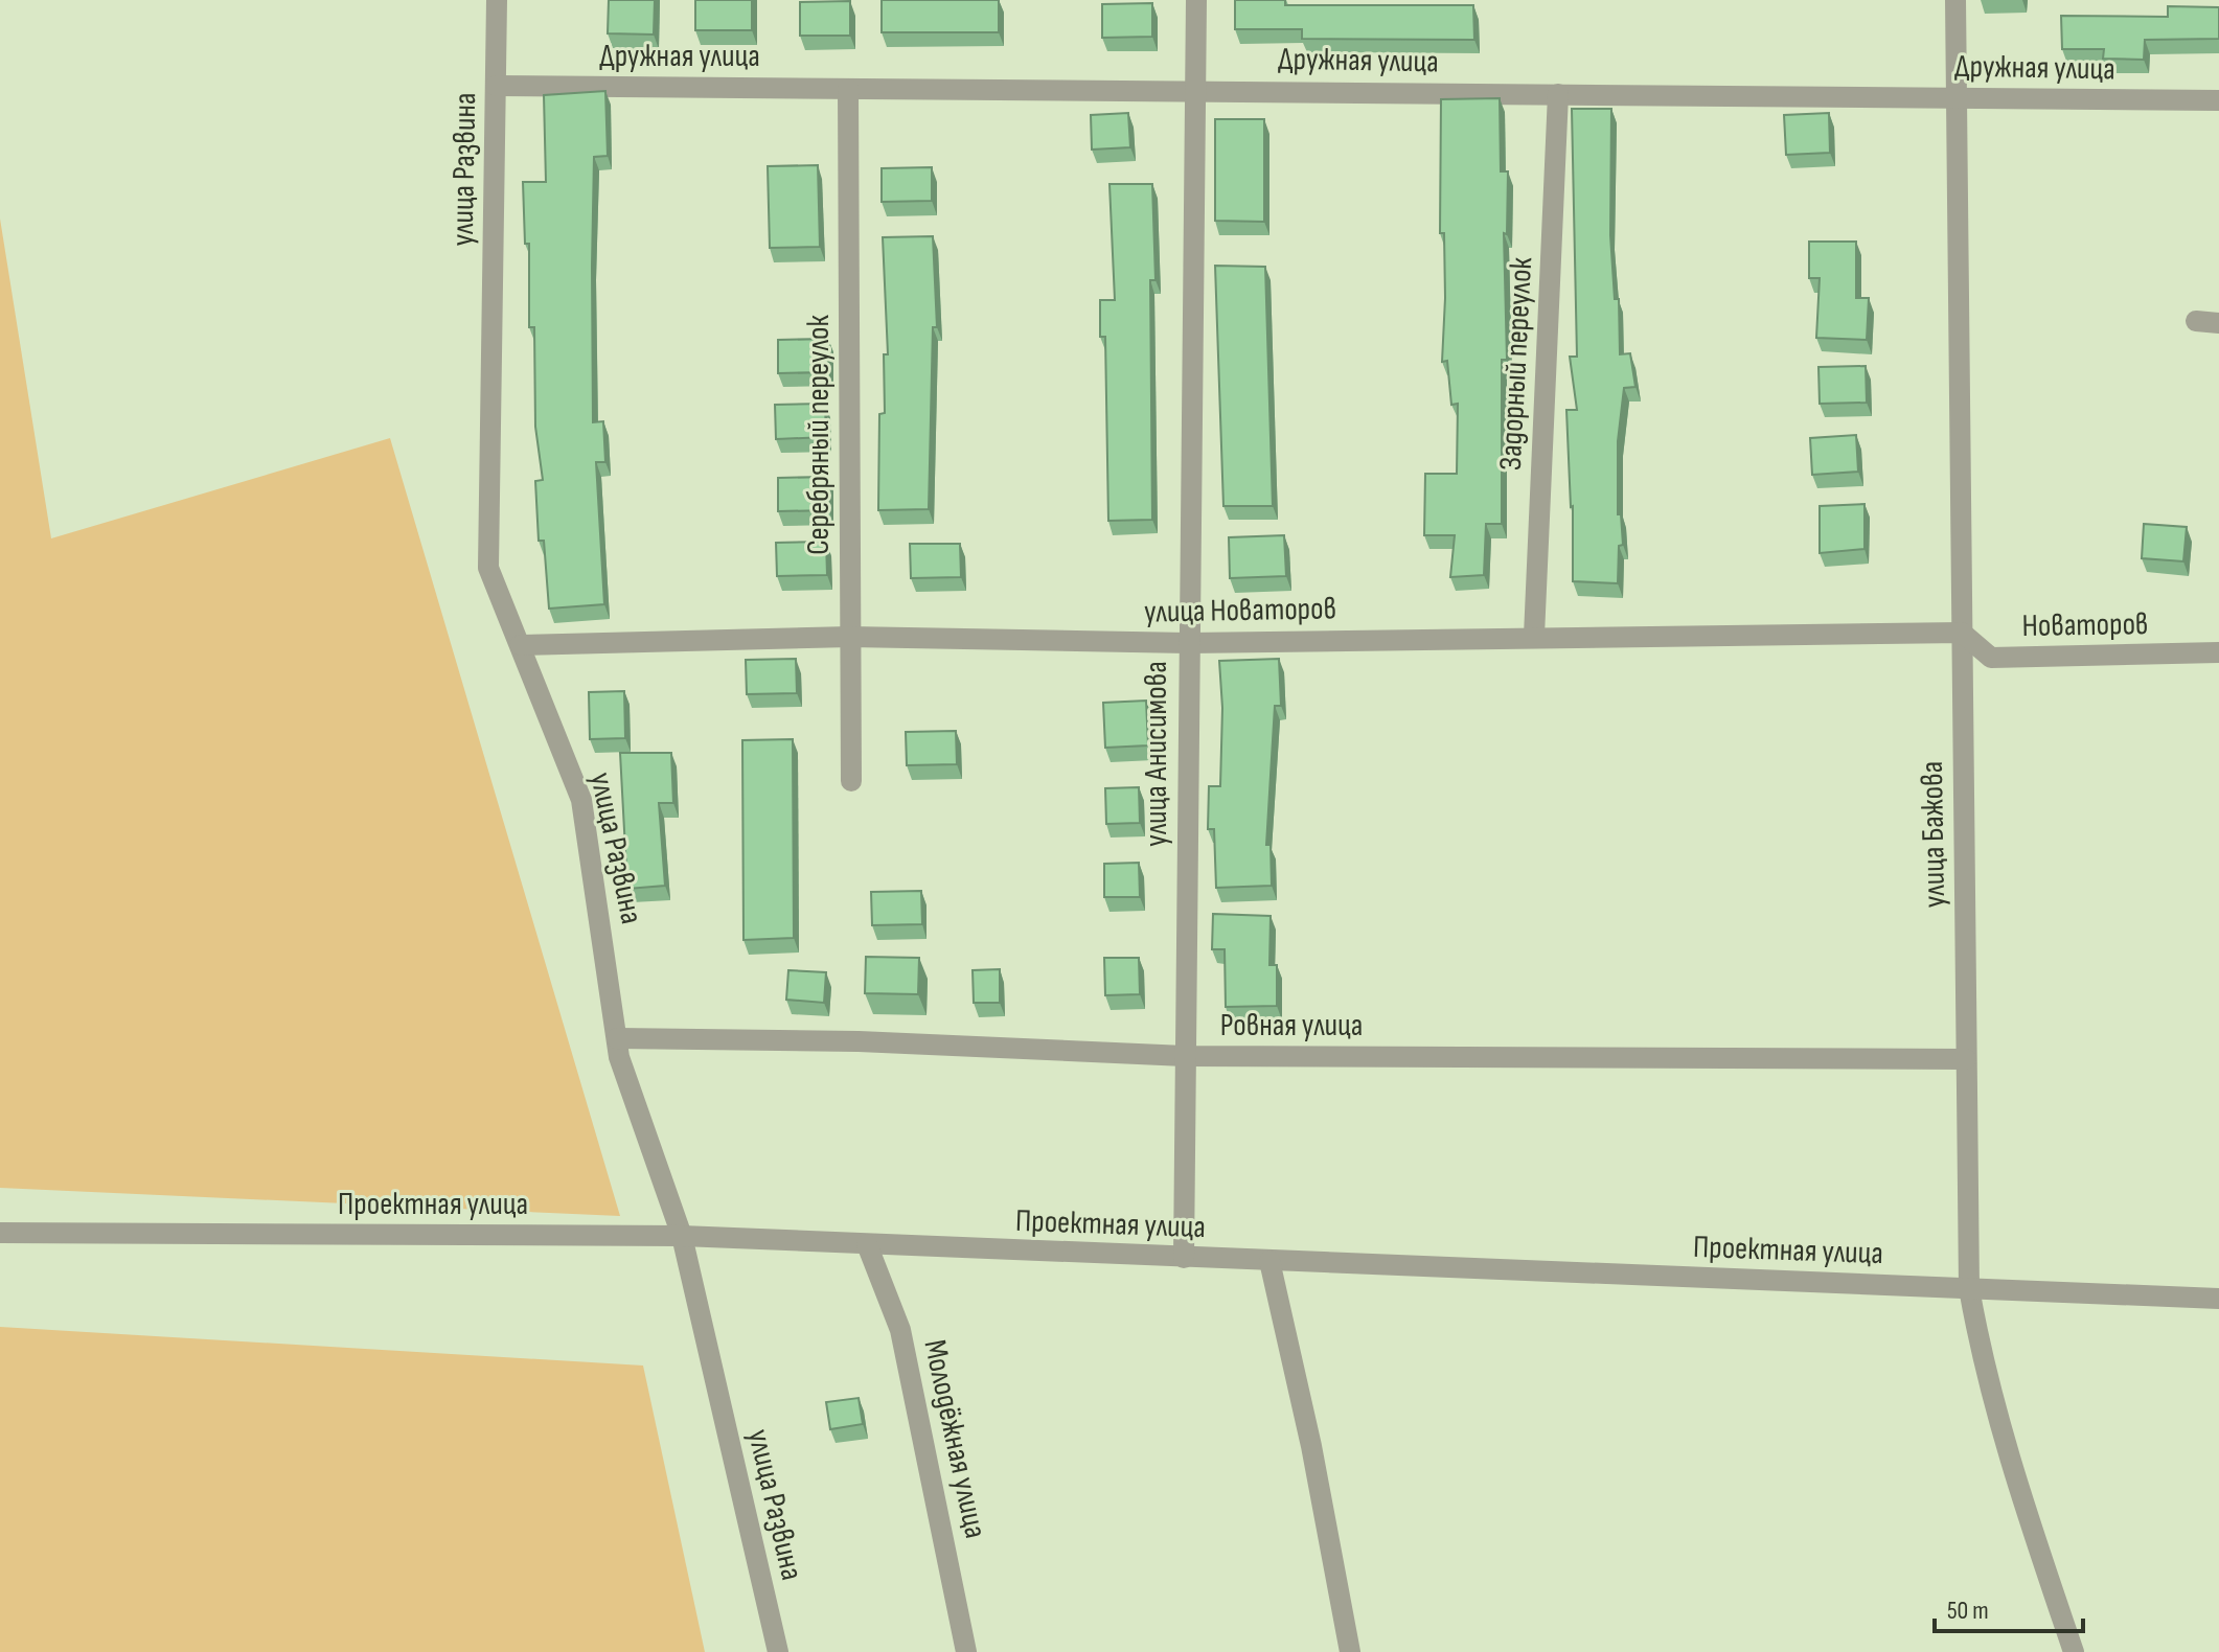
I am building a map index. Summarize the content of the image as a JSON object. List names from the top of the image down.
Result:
{
  "streets": {
    "street": [
      "Дружная улица",
      "улица Развина",
      "Задорный переулок",
      "Серебряный переулок",
      "улица Новаторов",
      "Новаторов",
      "улица Анисимова",
      "улица Бажова",
      "Ровная улица",
      "Проектная улица",
      "Молодёжная улица"
    ]
  },
  "crossings": [
    ["Дружная улица", "улица Развина"],
    ["Дружная улица", "Задорный переулок"],
    ["Дружная улица", "Серебряный переулок"],
    ["Дружная улица", "улица Анисимова"],
    ["Дружная улица", "улица Бажова"],
    ["улица Развина", "улица Новаторов"],
    ["улица Развина", "Ровная улица"],
    ["улица Развина", "Проектная улица"],
    ["Задорный переулок", "улица Новаторов"],
    ["Серебряный переулок", "улица Новаторов"],
    ["улица Новаторов", "Новаторов"],
    ["улица Новаторов", "улица Анисимова"],
    ["улица Новаторов", "улица Бажова"],
    ["Новаторов", "улица Бажова"],
    ["улица Анисимова", "Ровная улица"],
    ["улица Анисимова", "Проектная улица"],
    ["улица Бажова", "Ровная улица"],
    ["улица Бажова", "Проектная улица"],
    ["Проектная улица", "Молодёжная улица"]
  ],
  "scale_bar": "50 m"
}
